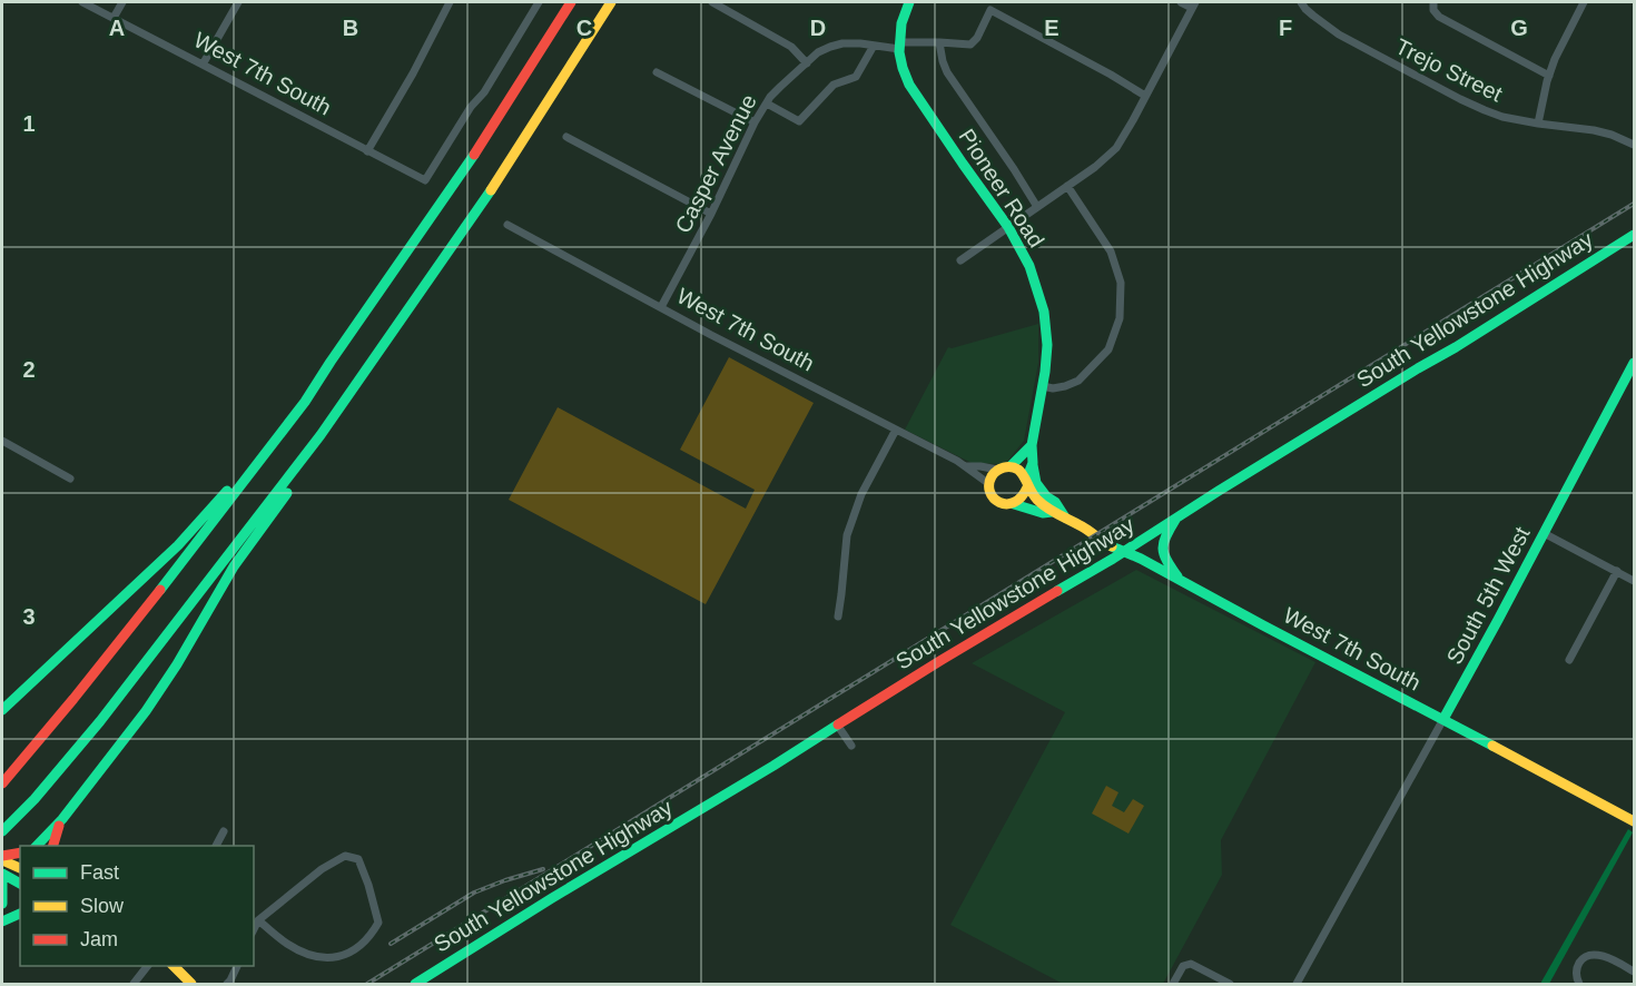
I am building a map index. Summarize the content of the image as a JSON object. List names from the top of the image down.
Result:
{
  "streets": {
    "main road": [
      "West 7th South",
      "Pioneer Road",
      "South Yellowstone Highway",
      "South 5th West"
    ],
    "street": ["Trejo Street", "Casper Avenue"]
  },
  "crossings": [
    ["West 7th South", "Casper Avenue"],
    ["West 7th South", "Pioneer Road"],
    ["West 7th South", "South Yellowstone Highway"],
    ["West 7th South", "South 5th West"],
    ["Casper Avenue", "Pioneer Road"]
  ],
  "legend": ["Fast", "Slow", "Jam"],
  "grid": {
    "columns": [
      "A",
      "B",
      "C",
      "D",
      "E",
      "F",
      "G"
    ],
    "rows": ["1", "2", "3"]
  }
}
